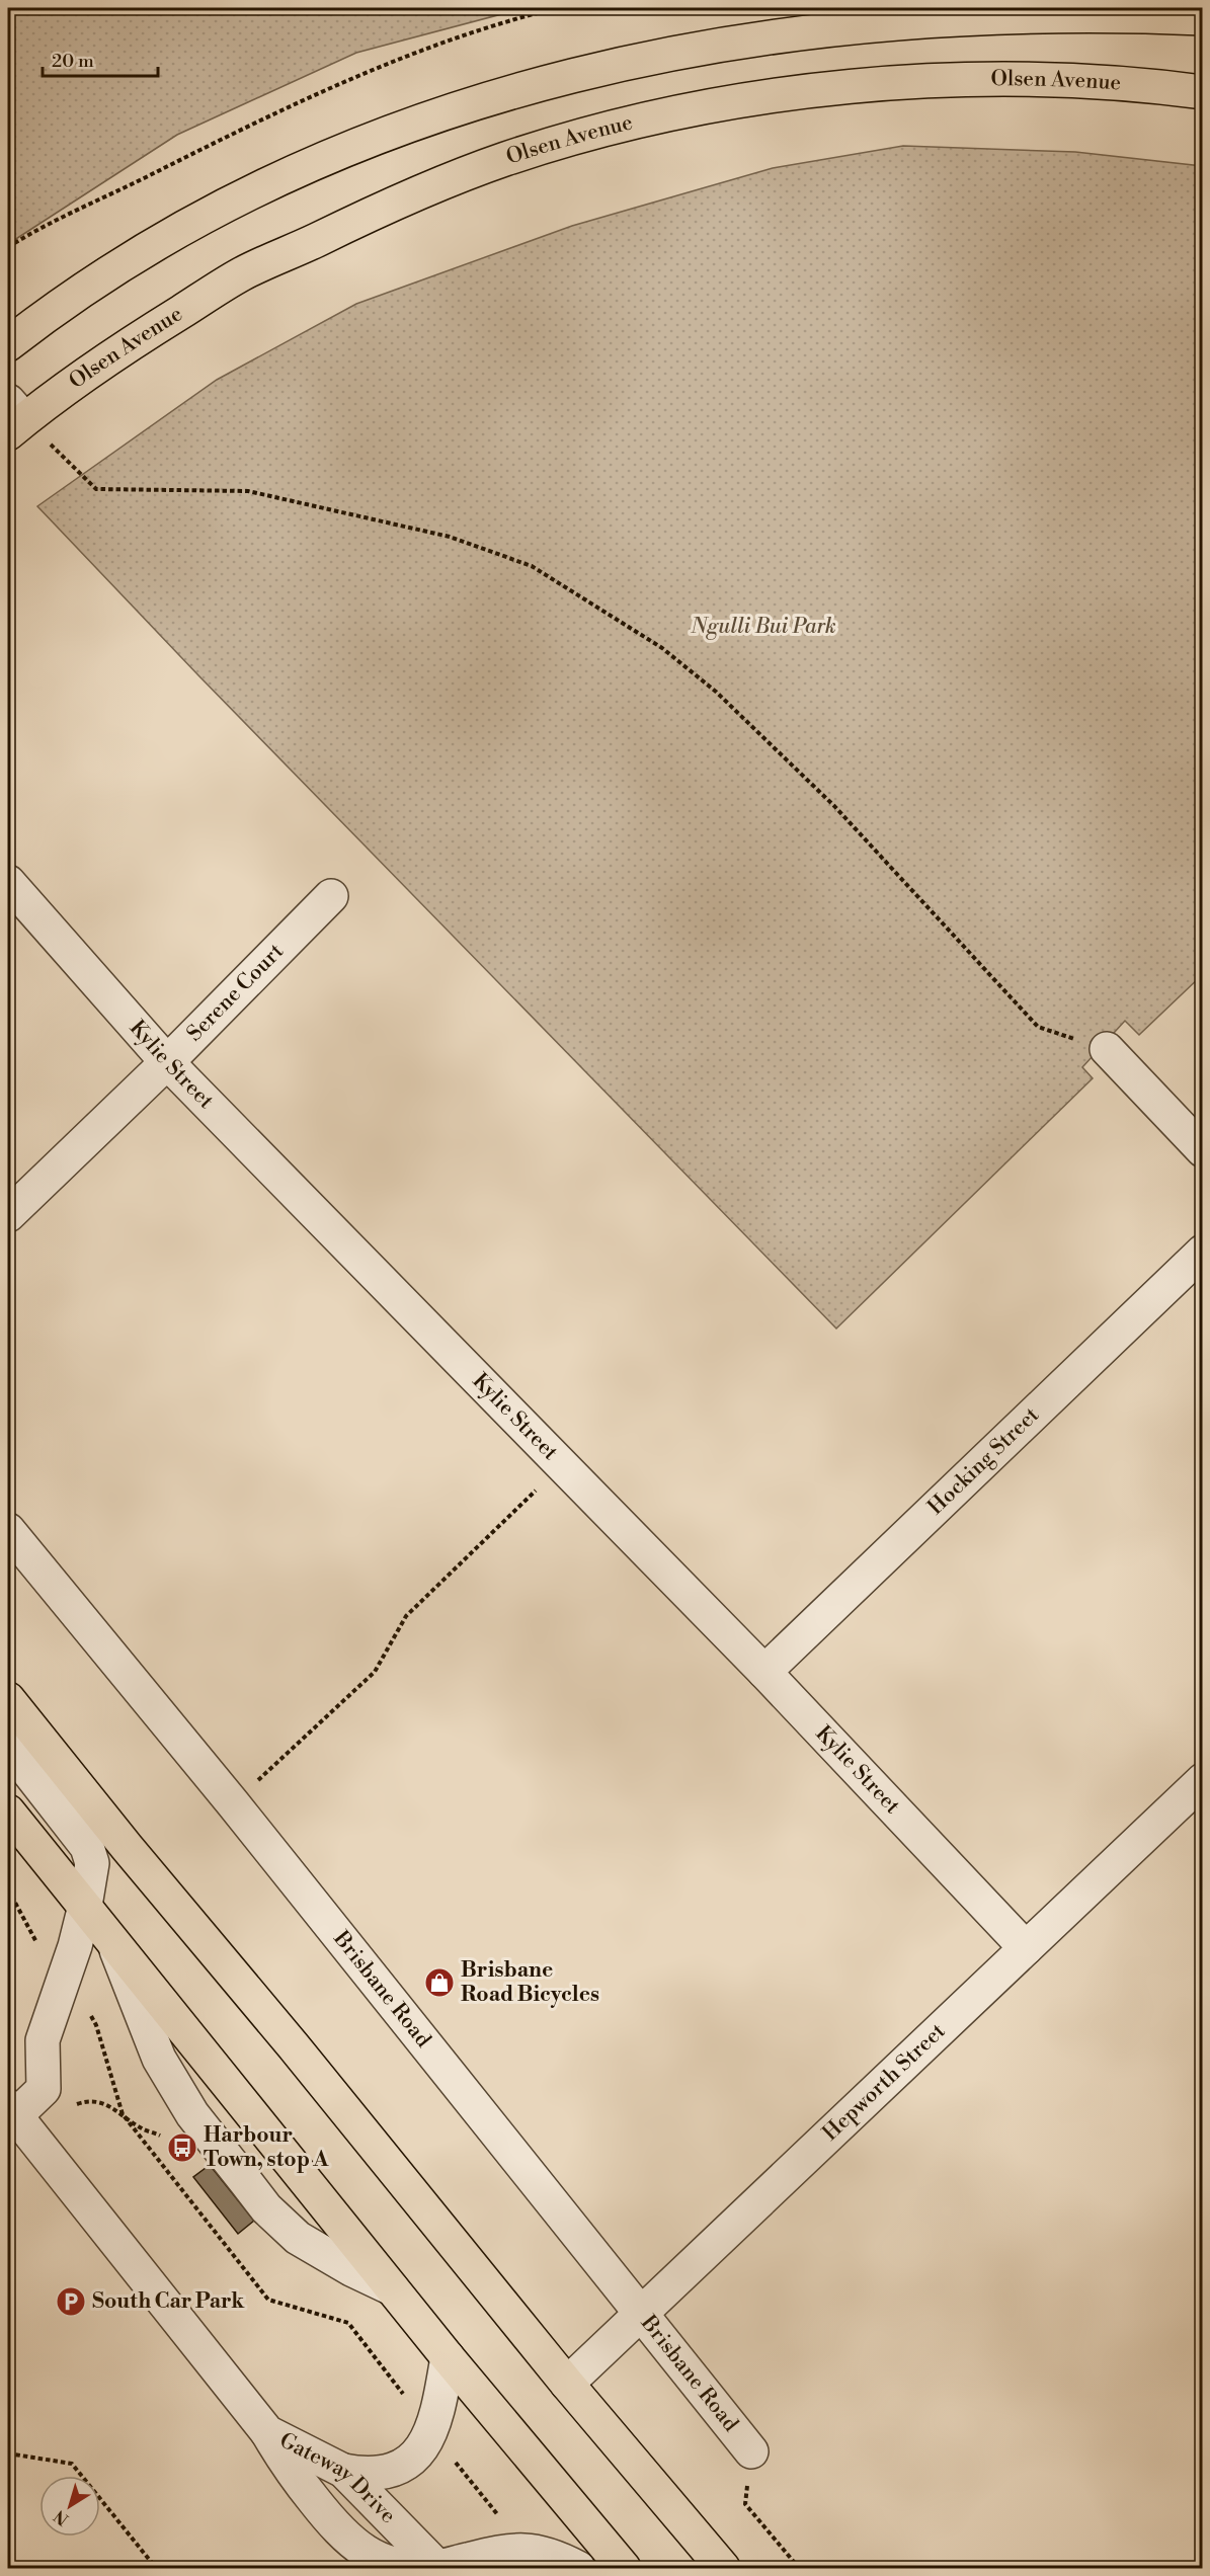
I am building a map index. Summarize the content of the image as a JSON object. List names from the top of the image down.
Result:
{
  "streets": {
    "main road": ["Olsen Avenue"],
    "street": [
      "Serene Court",
      "Kylie Street",
      "Hocking Street",
      "Brisbane Road",
      "Hepworth Street",
      "Gateway Drive"
    ]
  },
  "crossings": [
    ["Serene Court", "Kylie Street"],
    ["Kylie Street", "Hocking Street"],
    ["Kylie Street", "Hepworth Street"],
    ["Brisbane Road", "Hepworth Street"]
  ],
  "parks": ["Ngulli Bui Park"],
  "places": {
    "shop": ["Brisbane Road Bicycles"],
    "bus stop": ["Harbour Town, stop A"],
    "parking": ["South Car Park"]
  },
  "scale_bar": "20 m",
  "north": "bottom left"
}
